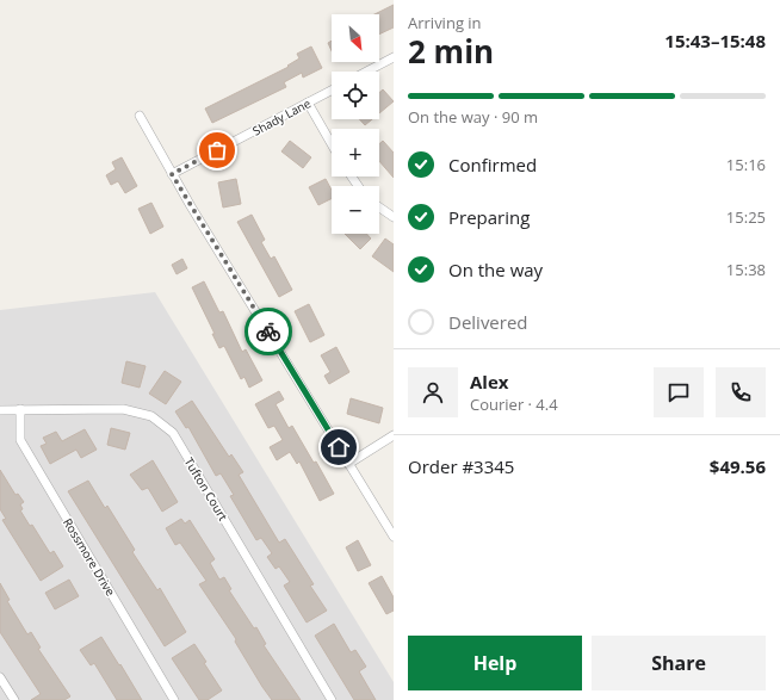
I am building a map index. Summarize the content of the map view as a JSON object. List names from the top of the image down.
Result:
{
  "streets": {
    "street": ["Shady Lane", "Tufton Court", "Rossmore Drive"]
  },
  "crossings": [
    ["Tufton Court", "Rossmore Drive"]
  ],
  "north": "bottom right",
  "page": {
    "heading": ["2 min", "Arriving in", "15:43–15:48"],
    "panel": [
      "Alex",
      "Courier · 4.4",
      "Order #3345",
      "$49.56"
    ],
    "map_buttons": ["+", "−"],
    "bar": "On the way · 90 m",
    "list": [
      ["Confirmed", "15:16"],
      ["Preparing", "15:25"],
      ["On the way", "15:38"],
      "Delivered"
    ],
    "buttons": ["Help", "Share"]
  }
}
